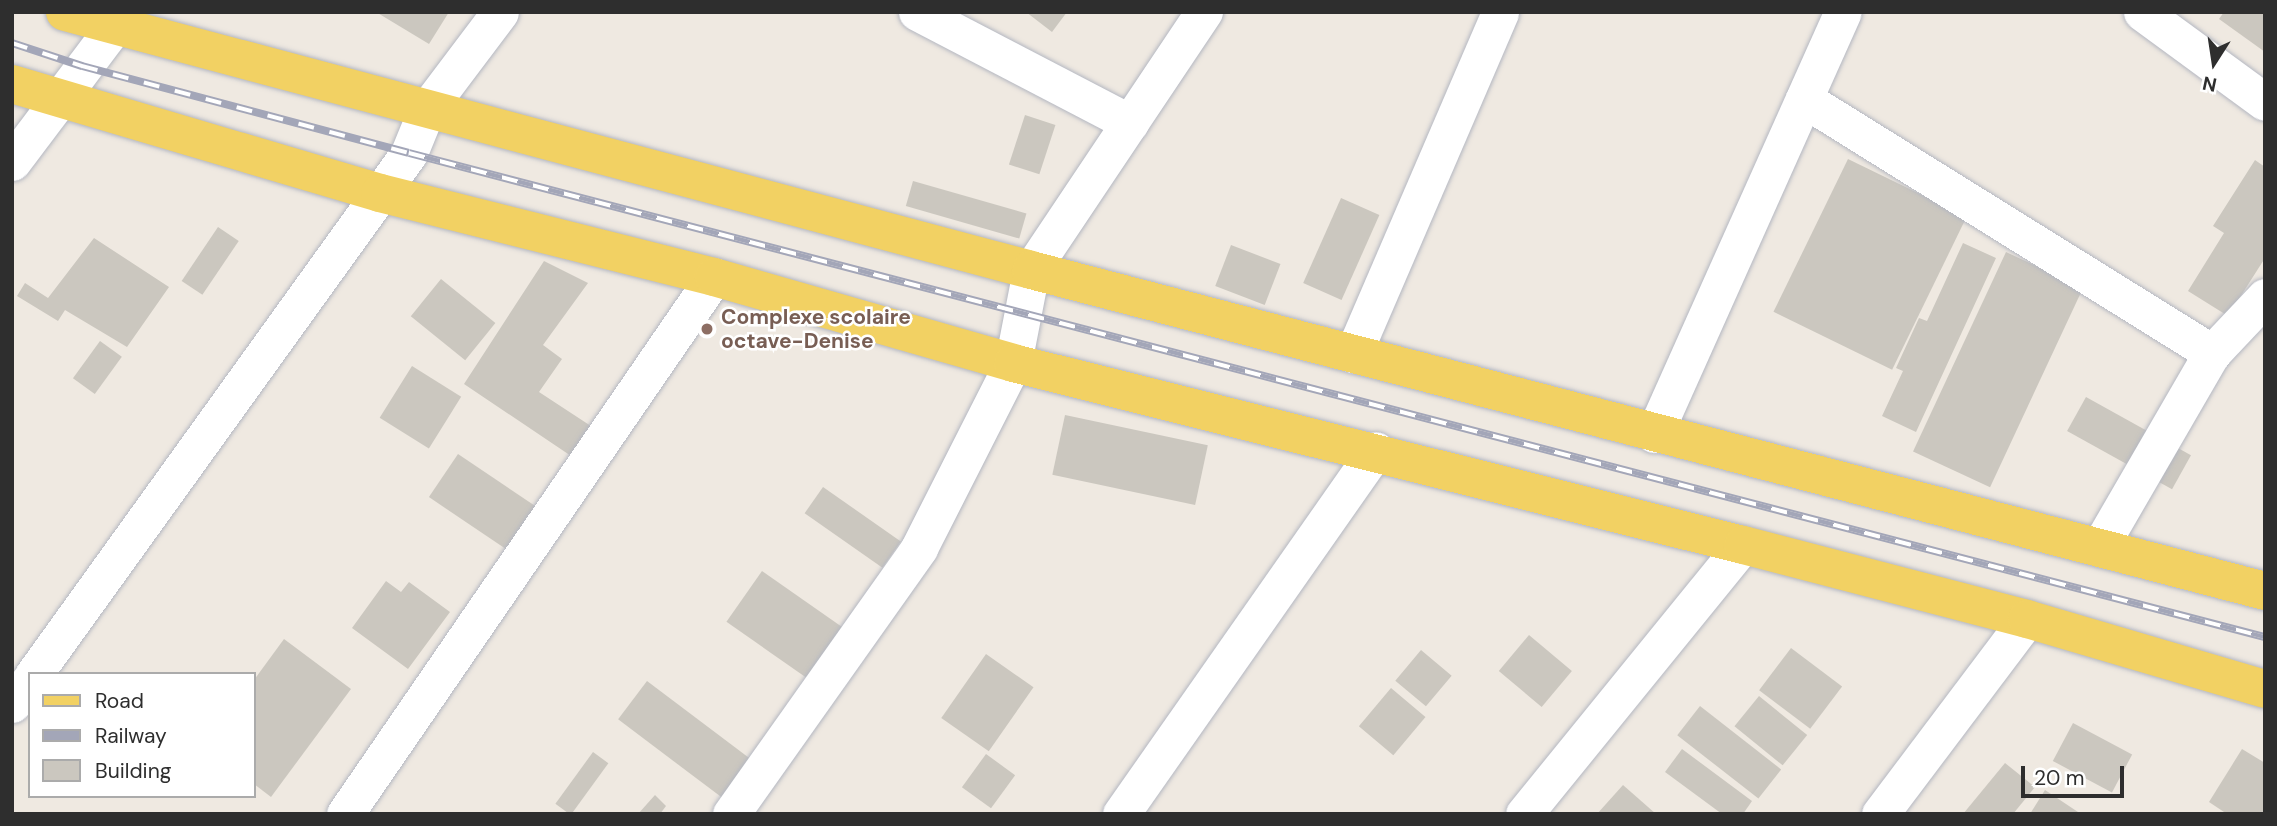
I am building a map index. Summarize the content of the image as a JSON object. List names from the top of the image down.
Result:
{
  "places": ["Complexe scolaire octave-Denise"],
  "legend": ["Road", "Railway", "Building"],
  "scale_bar": "20 m",
  "north": "bottom"
}
